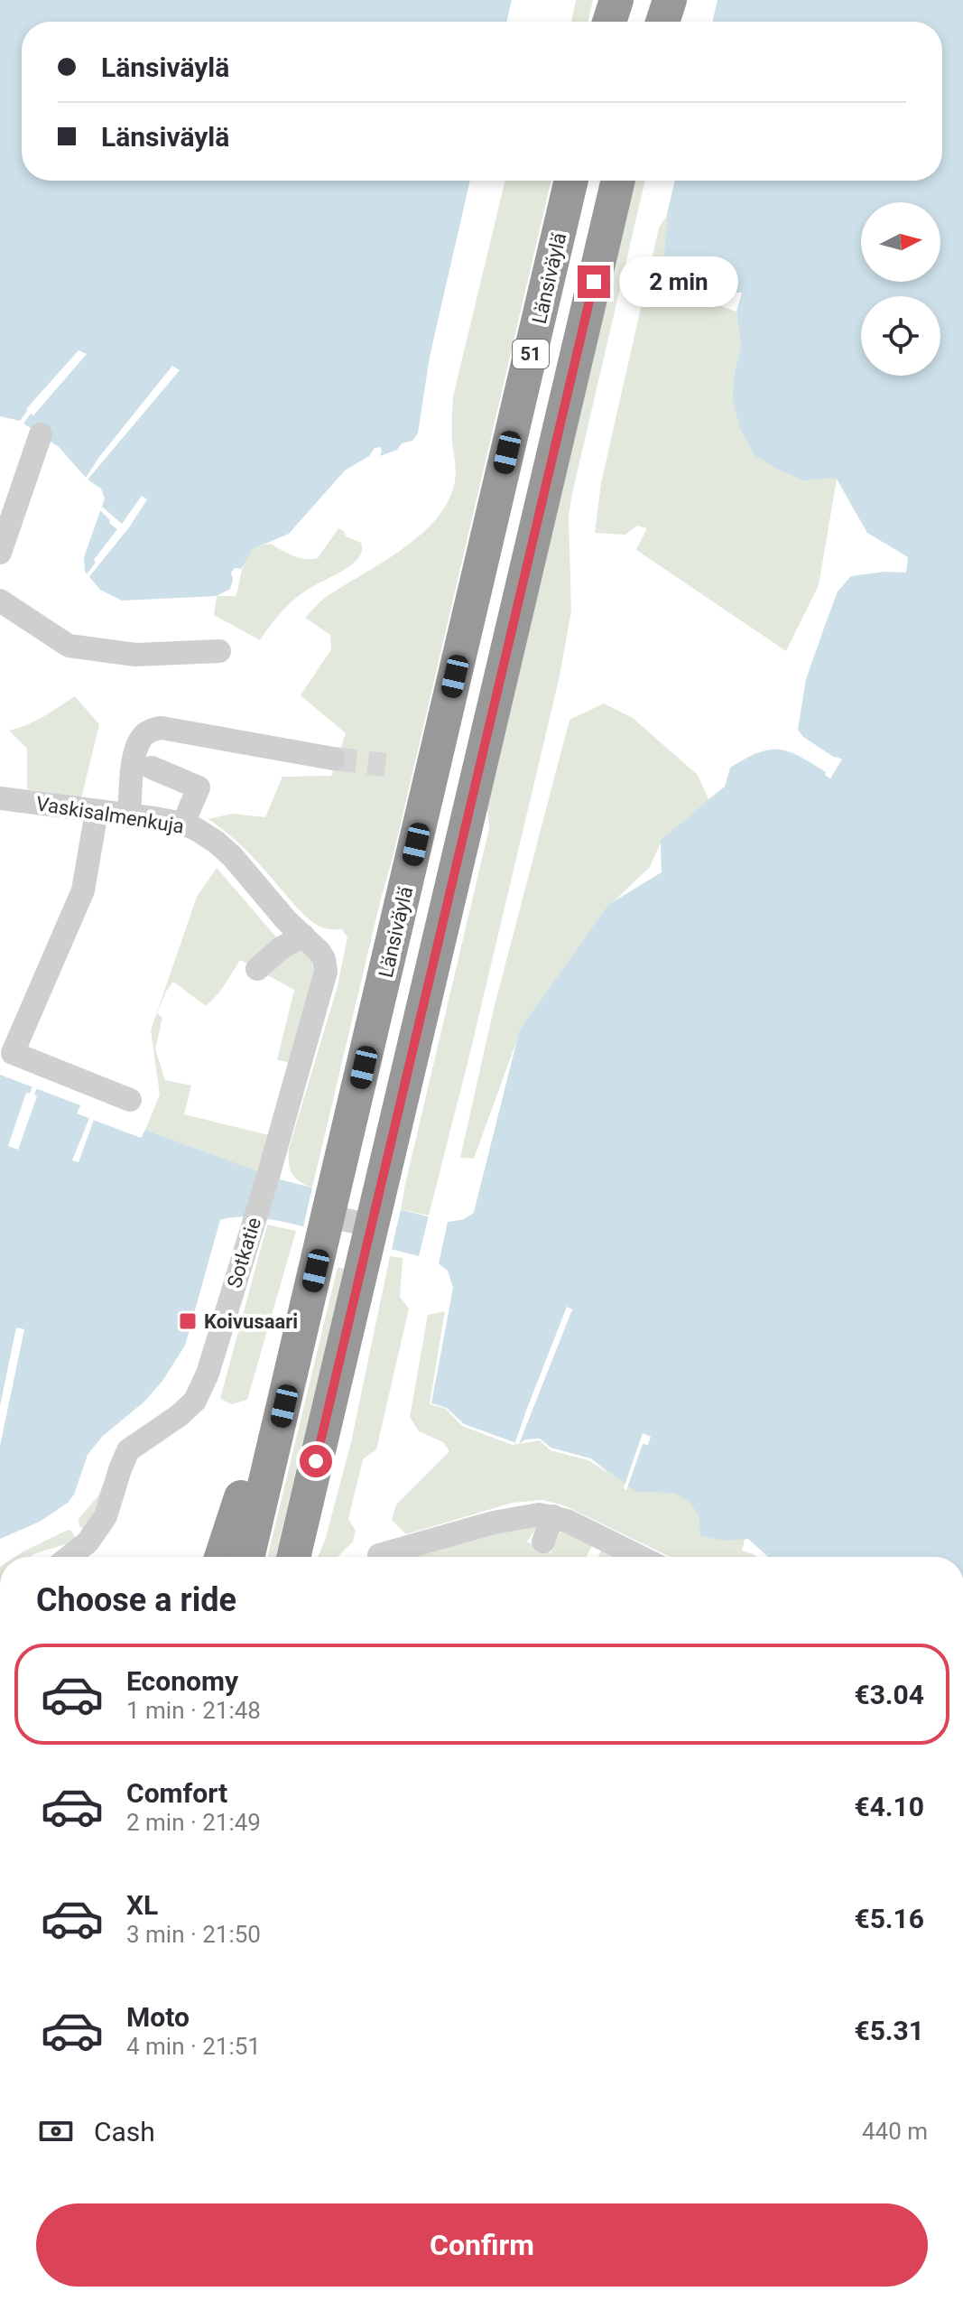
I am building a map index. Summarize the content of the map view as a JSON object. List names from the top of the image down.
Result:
{
  "streets": {
    "highway": ["Länsiväylä", "51"],
    "street": ["Vaskisalmenkuja", "Sotkatie"]
  },
  "crossings": [
    ["Vaskisalmenkuja", "Sotkatie"]
  ],
  "places": {
    "transit": ["Koivusaari"]
  },
  "north": "right",
  "page": {
    "banner": ["Länsiväylä", "Länsiväylä"],
    "bubble": "2 min",
    "heading": "Choose a ride",
    "list": [
      {
        "name": "Economy",
        "note": "1 min · 21:48",
        "value": "€3.04"
      },
      {
        "name": "Comfort",
        "note": "2 min · 21:49",
        "value": "€4.10"
      },
      {
        "name": "XL",
        "note": "3 min · 21:50",
        "value": "€5.16"
      },
      {
        "name": "Moto",
        "note": "4 min · 21:51",
        "value": "€5.31"
      }
    ],
    "pay": ["Cash", "440 m"],
    "buttons": "Confirm"
  }
}
